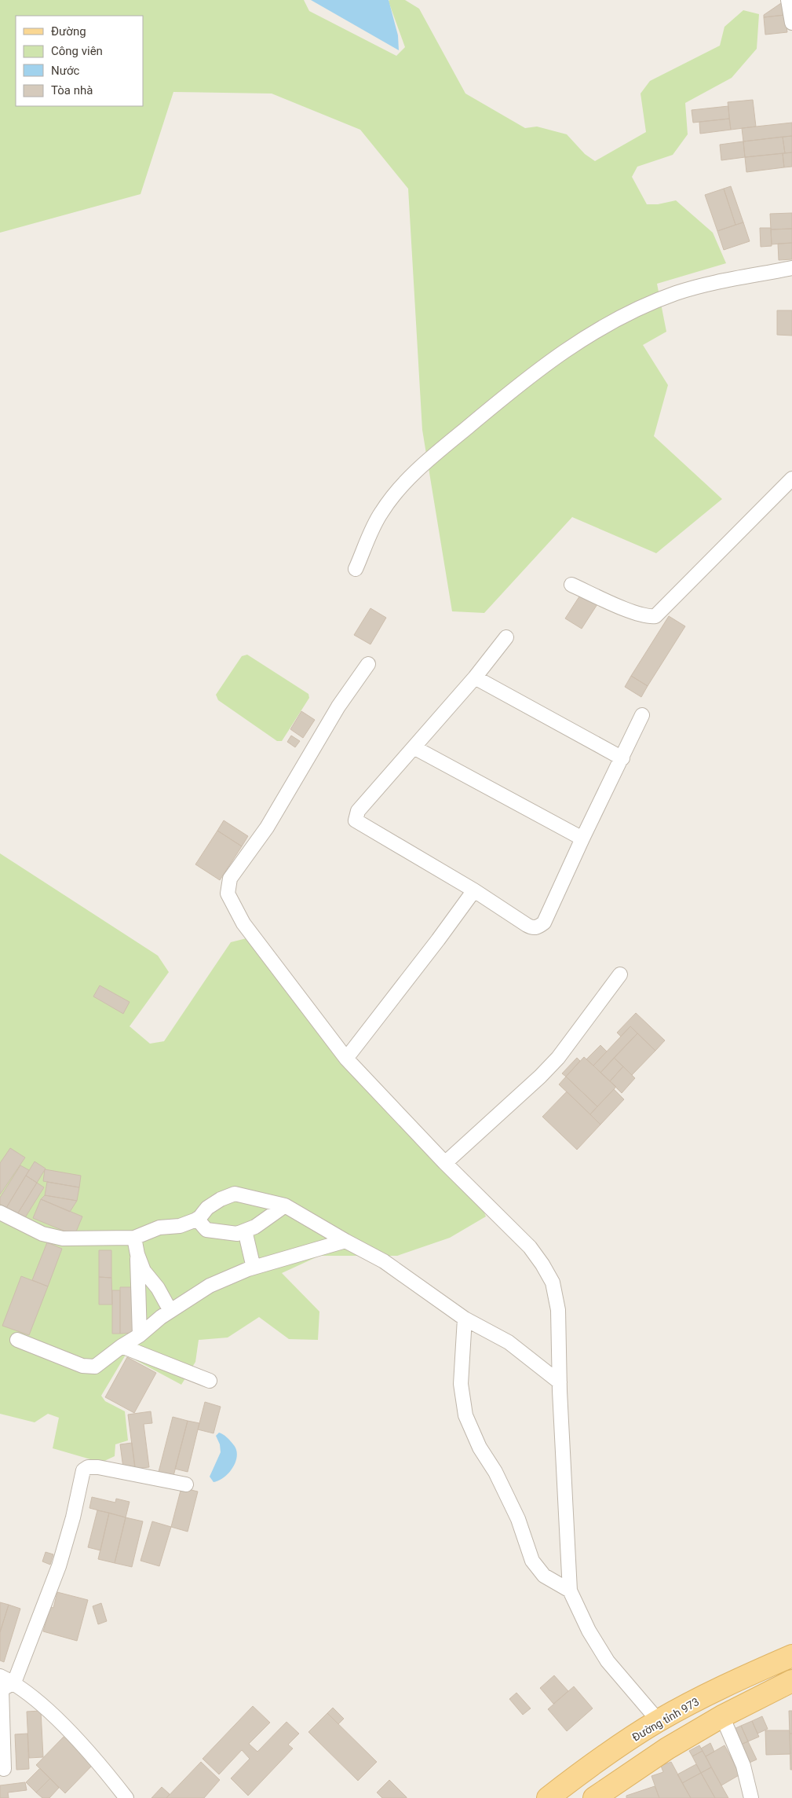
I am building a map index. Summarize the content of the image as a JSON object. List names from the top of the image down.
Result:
{
  "streets": {
    "main road": ["Đường tỉnh 973"]
  },
  "legend": [
    "Đường",
    "Công viên",
    "Nước",
    "Tòa nhà"
  ]
}
